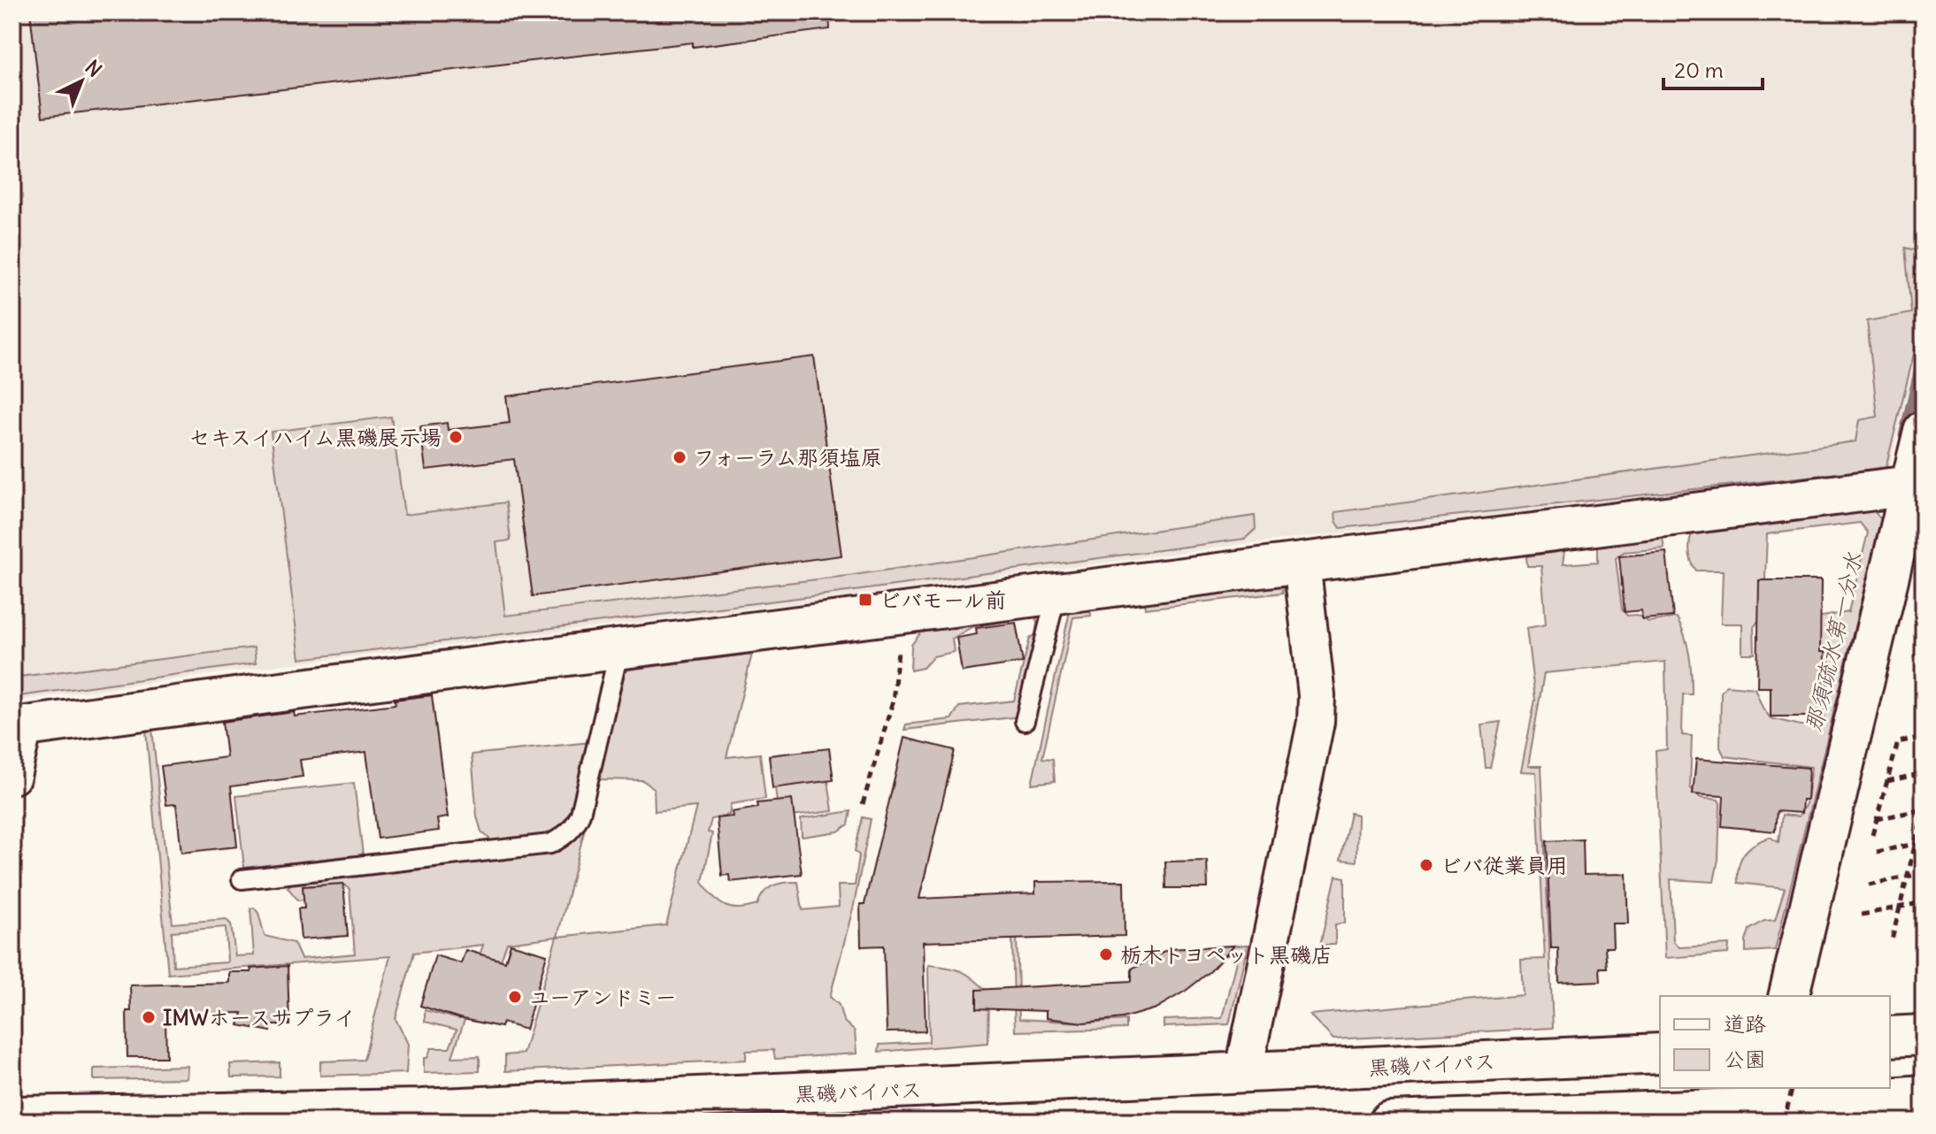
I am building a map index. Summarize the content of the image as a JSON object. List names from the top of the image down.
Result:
{
  "streets": {
    "main road": ["黒磯バイパス"]
  },
  "water": ["那須疏水第一分水"],
  "places": {
    "other": [
      "セキスイハイム黒磯展示場",
      "フォーラム那須塩原",
      "ビバ従業員用",
      "栃木トヨペット黒磯店",
      "ユーアンドミー",
      "IMWホースサプライ"
    ],
    "transit": ["ビバモール前"]
  },
  "legend": ["道路", "公園"],
  "scale_bar": "20 m",
  "north": "top right"
}
